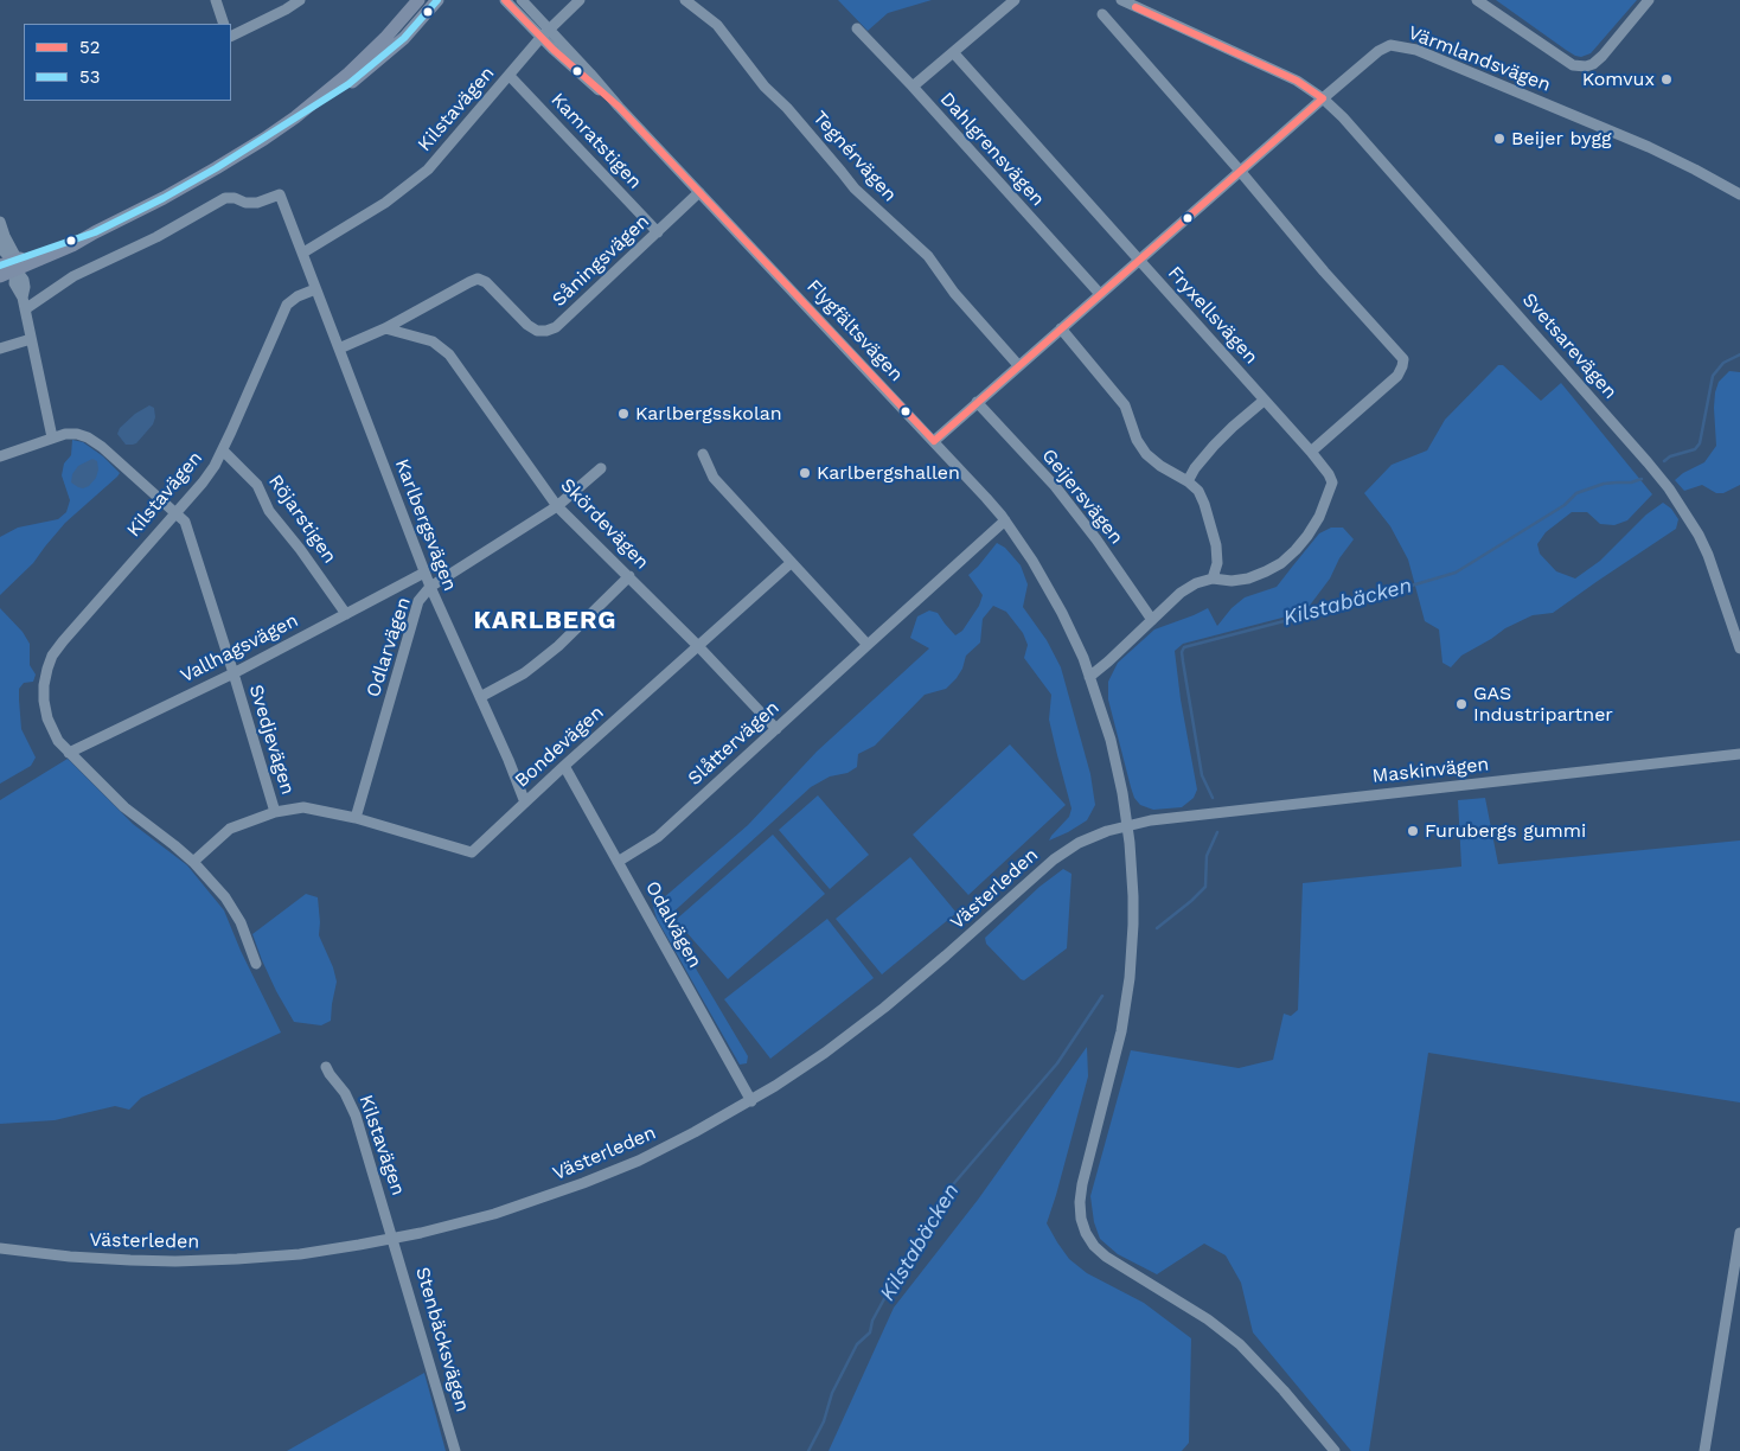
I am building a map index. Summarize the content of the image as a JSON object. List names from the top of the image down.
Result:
{
  "streets": {
    "street": [
      "Värmlandsvägen",
      "Kilstavägen",
      "Kamratstigen",
      "Dahlgrensvägen",
      "Tegnérvägen",
      "Såningsvägen",
      "Fryxellsvägen",
      "Flygfältsvägen",
      "Svetsarevägen",
      "Geijersvägen",
      "Röjarstigen",
      "Skördevägen",
      "Karlbergsvägen",
      "Odlarvägen",
      "Vallhagsvägen",
      "Svedjevägen",
      "Slåttervägen",
      "Bondevägen",
      "Maskinvägen",
      "Västerleden",
      "Odalvägen",
      "Stenbäcksvägen"
    ]
  },
  "crossings": [
    ["Värmlandsvägen", "Dahlgrensvägen"],
    ["Värmlandsvägen", "Tegnérvägen"],
    ["Värmlandsvägen", "Fryxellsvägen"],
    ["Värmlandsvägen", "Flygfältsvägen"],
    ["Värmlandsvägen", "Svetsarevägen"],
    ["Värmlandsvägen", "Geijersvägen"],
    ["Kilstavägen", "Kamratstigen"],
    ["Kilstavägen", "Flygfältsvägen"],
    ["Kilstavägen", "Röjarstigen"],
    ["Kilstavägen", "Karlbergsvägen"],
    ["Kilstavägen", "Vallhagsvägen"],
    ["Kilstavägen", "Svedjevägen"],
    ["Kilstavägen", "Bondevägen"],
    ["Kilstavägen", "Västerleden"],
    ["Kilstavägen", "Stenbäcksvägen"],
    ["Kamratstigen", "Såningsvägen"],
    ["Såningsvägen", "Flygfältsvägen"],
    ["Såningsvägen", "Skördevägen"],
    ["Såningsvägen", "Karlbergsvägen"],
    ["Flygfältsvägen", "Slåttervägen"],
    ["Flygfältsvägen", "Maskinvägen"],
    ["Flygfältsvägen", "Västerleden"],
    ["Röjarstigen", "Vallhagsvägen"],
    ["Skördevägen", "Odlarvägen"],
    ["Skördevägen", "Slåttervägen"],
    ["Skördevägen", "Bondevägen"],
    ["Karlbergsvägen", "Odlarvägen"],
    ["Karlbergsvägen", "Vallhagsvägen"],
    ["Karlbergsvägen", "Bondevägen"],
    ["Odlarvägen", "Bondevägen"],
    ["Vallhagsvägen", "Svedjevägen"],
    ["Svedjevägen", "Bondevägen"],
    ["Slåttervägen", "Odalvägen"],
    ["Bondevägen", "Odalvägen"],
    ["Maskinvägen", "Västerleden"],
    ["Västerleden", "Odalvägen"],
    ["Västerleden", "Stenbäcksvägen"]
  ],
  "districts": ["KARLBERG"],
  "water": ["Kilstabäcken"],
  "places": [
    "Komvux",
    "Beijer bygg",
    "Karlbergsskolan",
    "Karlbergshallen",
    "GAS Industripartner",
    "Furubergs gummi"
  ],
  "lines": ["transit line 52", "transit line 53"],
  "legend": ["52", "53"]
}
